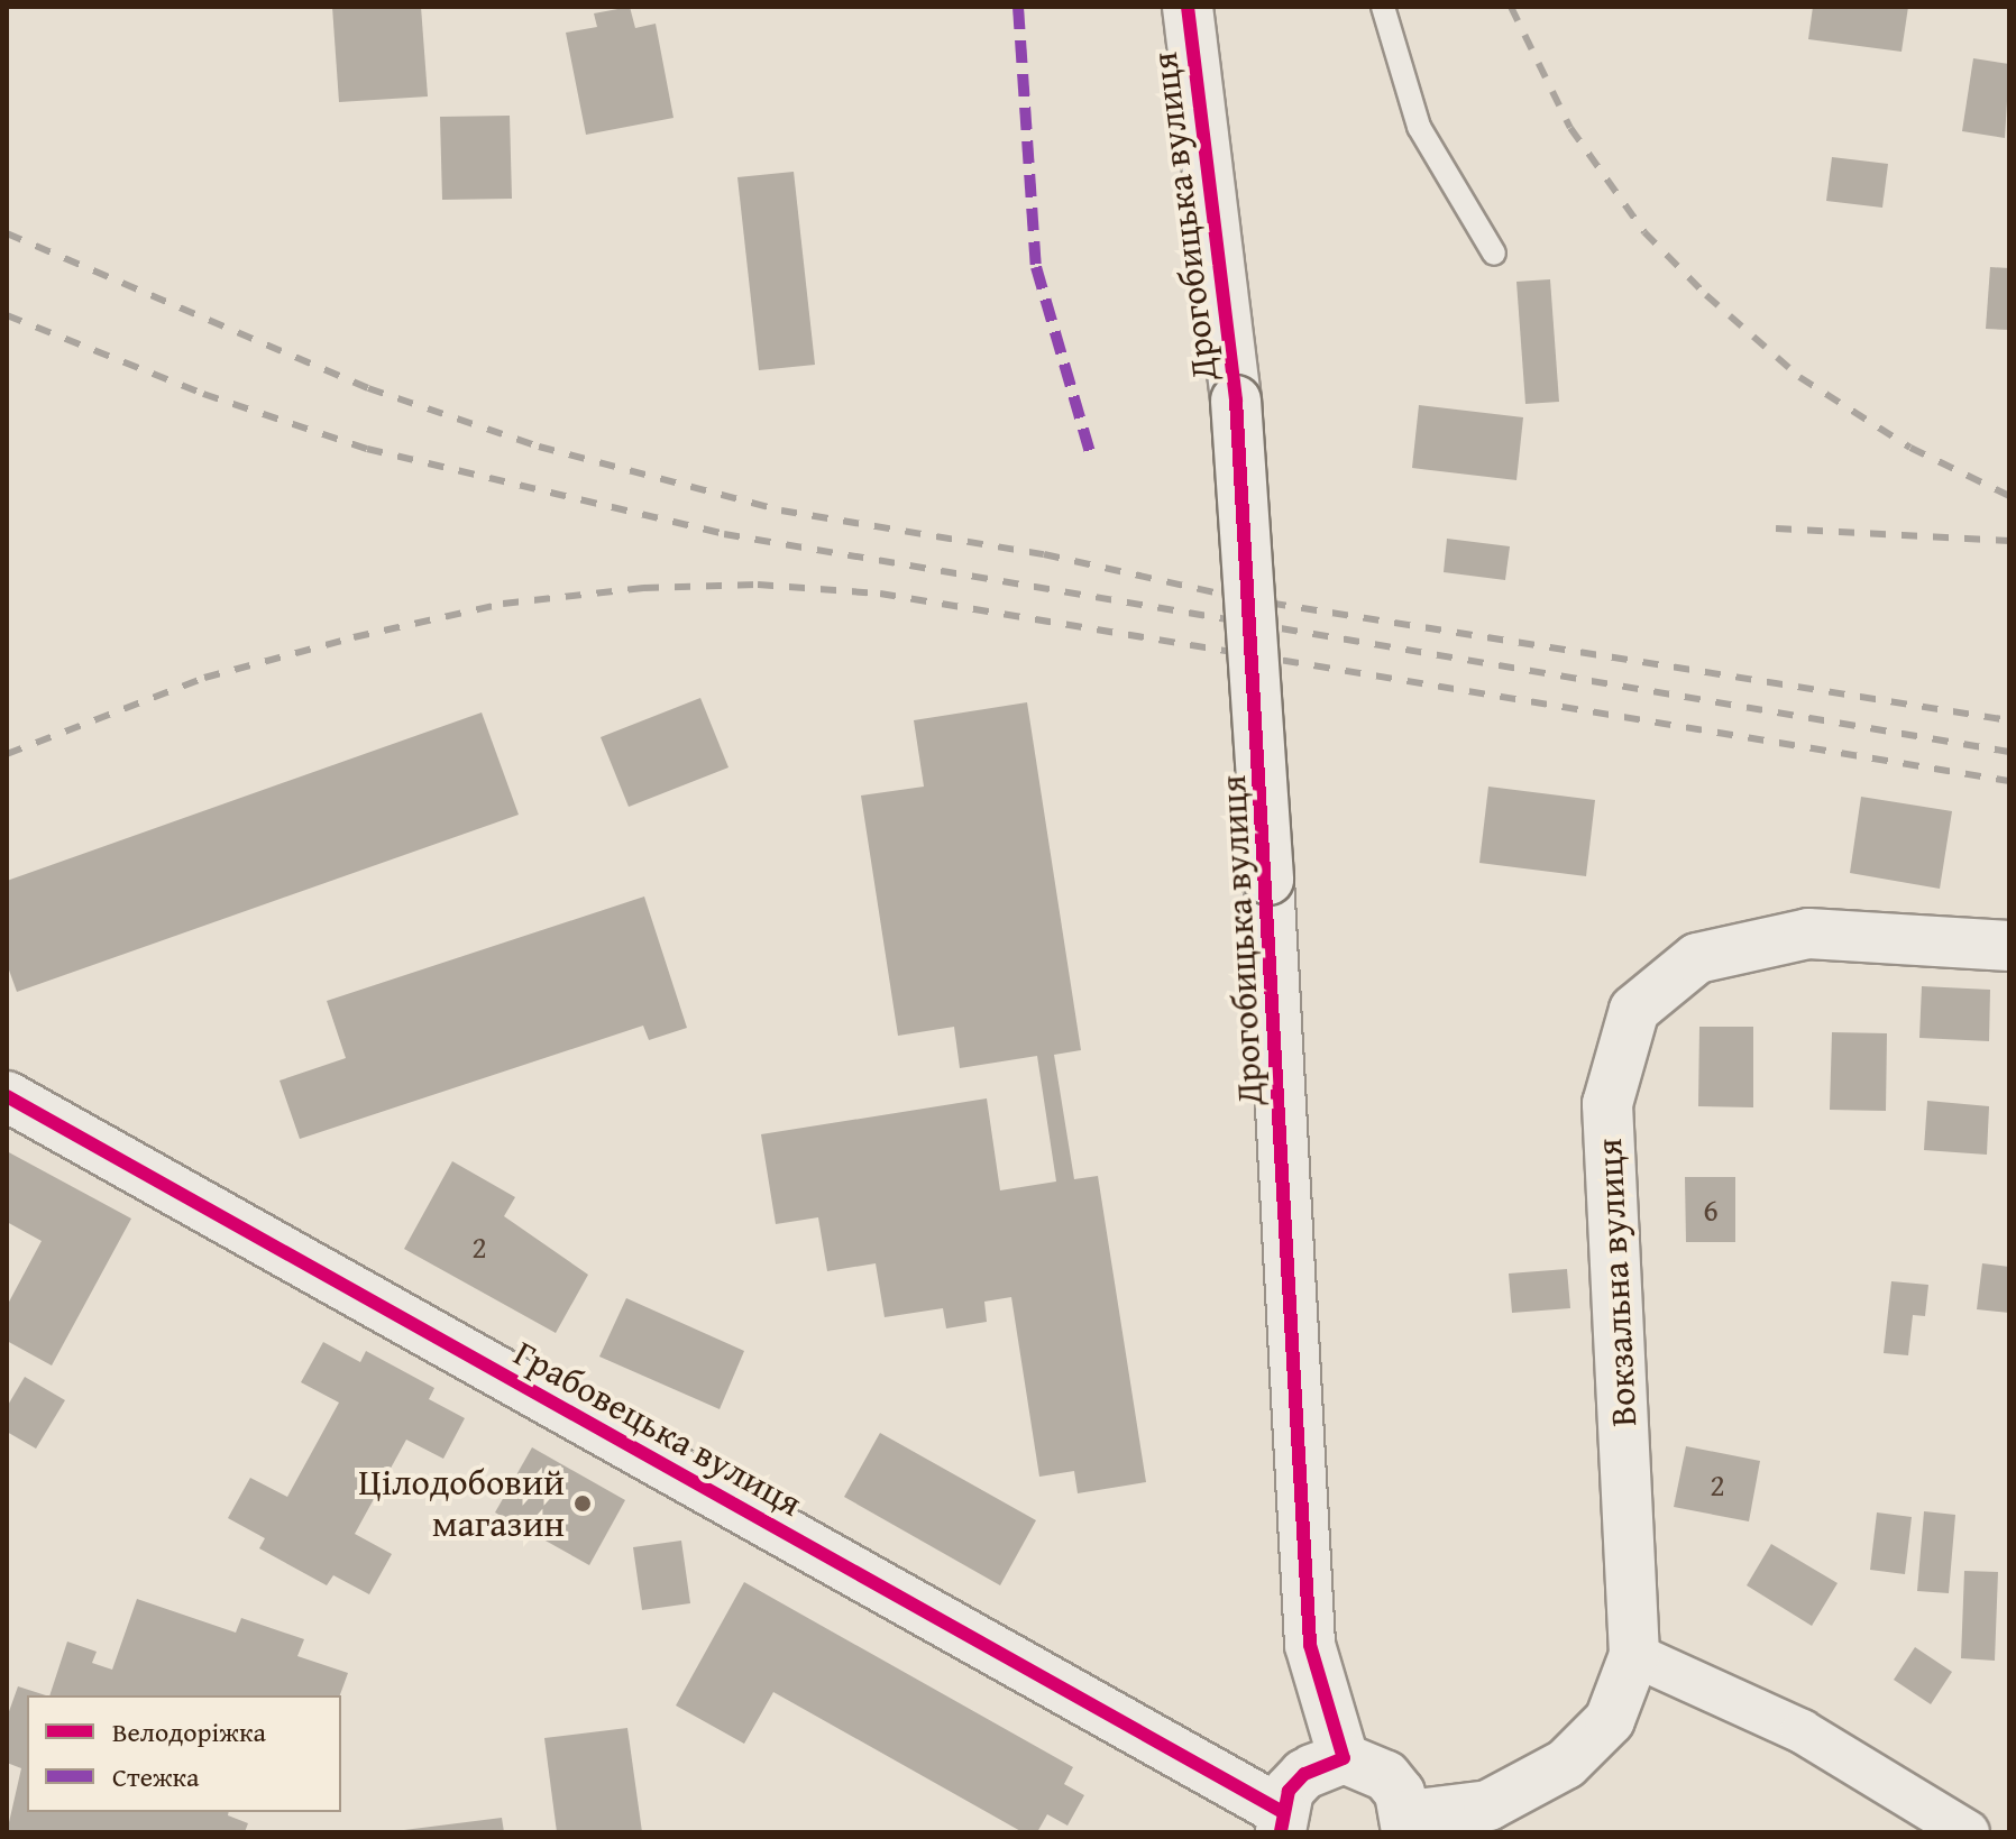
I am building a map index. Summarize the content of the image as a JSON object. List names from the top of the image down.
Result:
{
  "streets": {
    "street": ["Дрогобицька вулиця", "Вокзальна вулиця", "Грабовецька вулиця"]
  },
  "places": ["Цілодобовий магазин"],
  "house_numbers": ["6", "2", "2"],
  "legend": ["Велодоріжка", "Стежка"]
}
